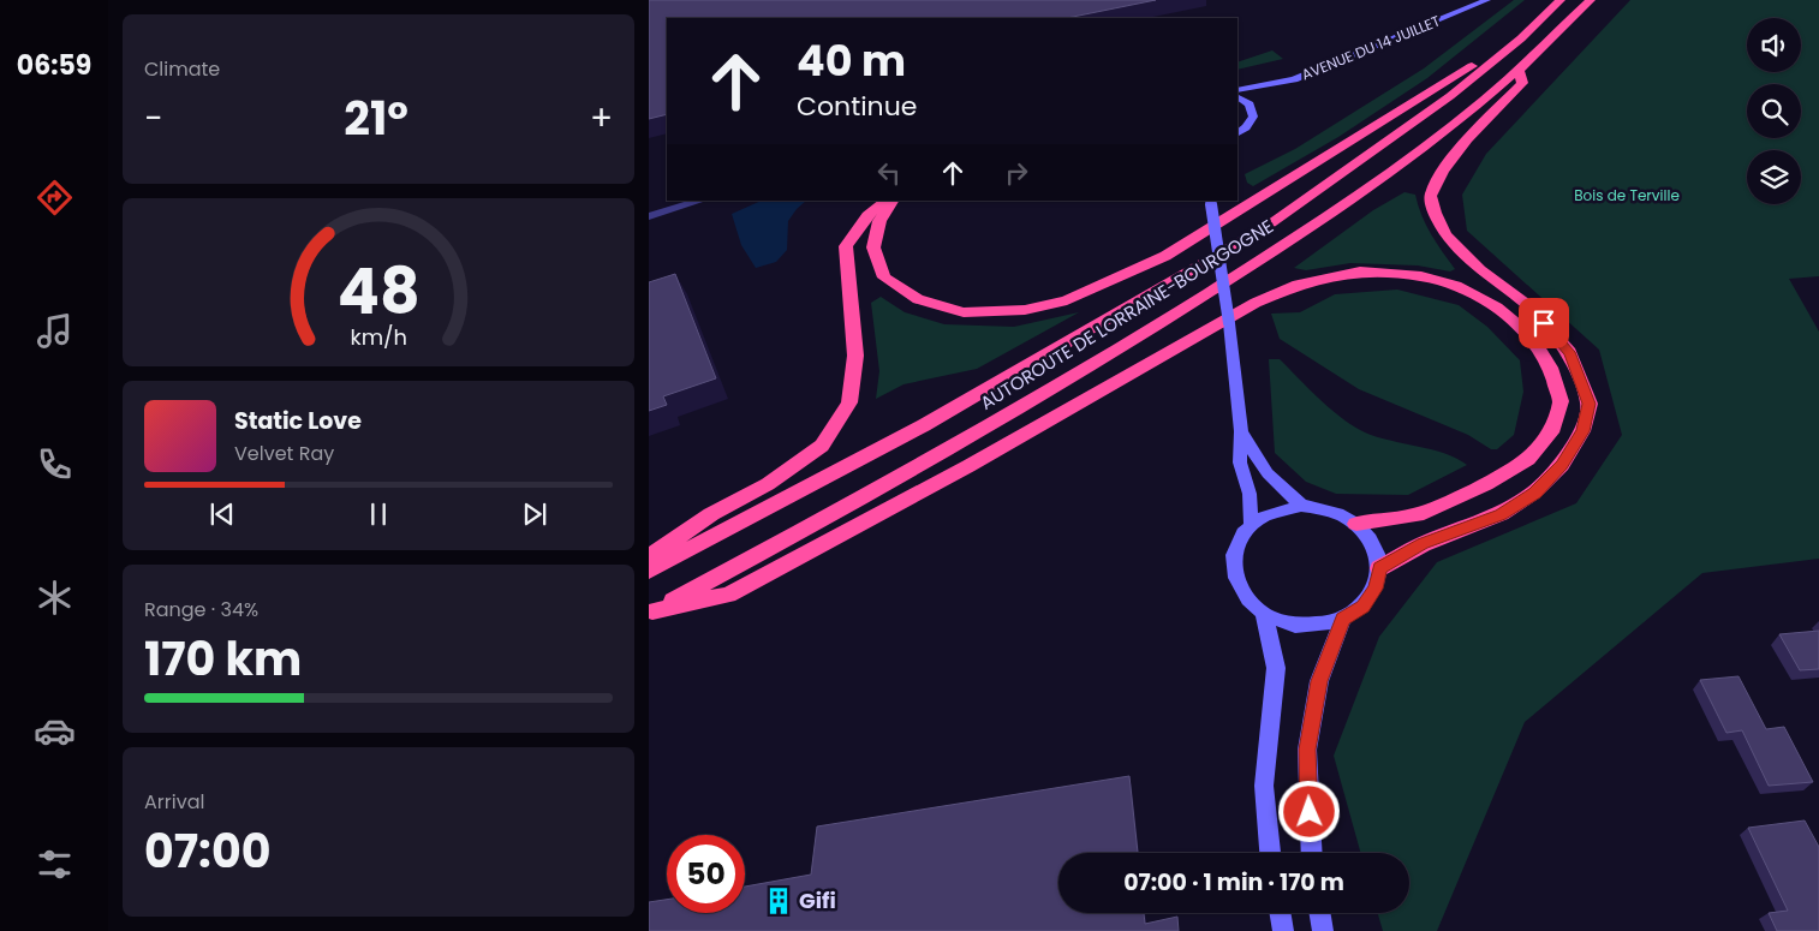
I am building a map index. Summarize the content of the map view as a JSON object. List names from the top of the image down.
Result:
{
  "streets": {
    "highway": ["AUTOROUTE DE LORRAINE-BOURGOGNE"],
    "main road": ["AVENUE DU 14 JUILLET"]
  },
  "parks": ["Bois de Terville"],
  "places": {
    "building": ["Gifi"]
  },
  "page": {
    "tabs": "06:59",
    "tile": [
      "Climate",
      ["Range · 34%", "170 km"],
      ["Arrival", "07:00"]
    ],
    "turn": ["40 m", "Continue"],
    "heat": ["−", "21°", "+"],
    "song": ["Static Love", "Velvet Ray"],
    "limit": "50",
    "trip": "07:00 · 1 min · 170 m",
    "gauge": ["48", "km/h"]
  }
}
